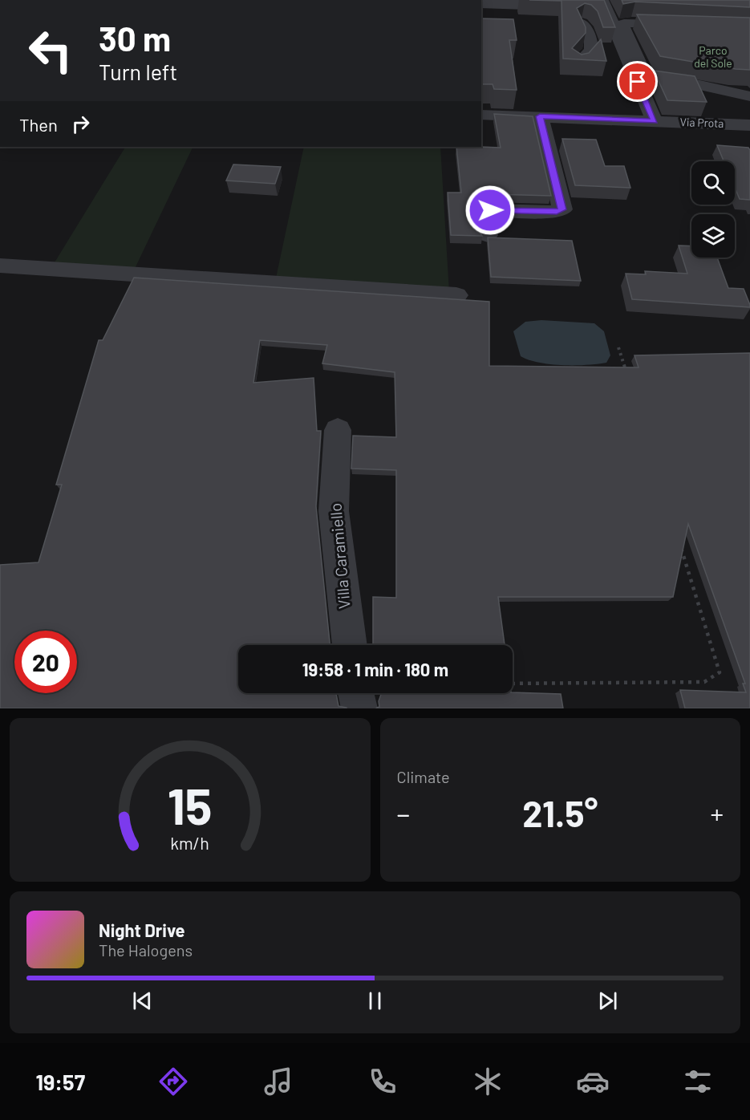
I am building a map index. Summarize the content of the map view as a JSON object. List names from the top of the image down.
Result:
{
  "streets": {
    "street": ["Via Prota", "Villa Caramiello"]
  },
  "parks": ["Parco del Sole"],
  "page": {
    "turn": ["30 m", "Turn left"],
    "then": "Then",
    "limit": "20",
    "trip": "19:58 · 1 min · 180 m",
    "tile": "Climate",
    "heat": ["−", "21.5°", "+"],
    "song": ["Night Drive", "The Halogens"],
    "tabs": "19:57",
    "gauge": ["15", "km/h"]
  }
}
